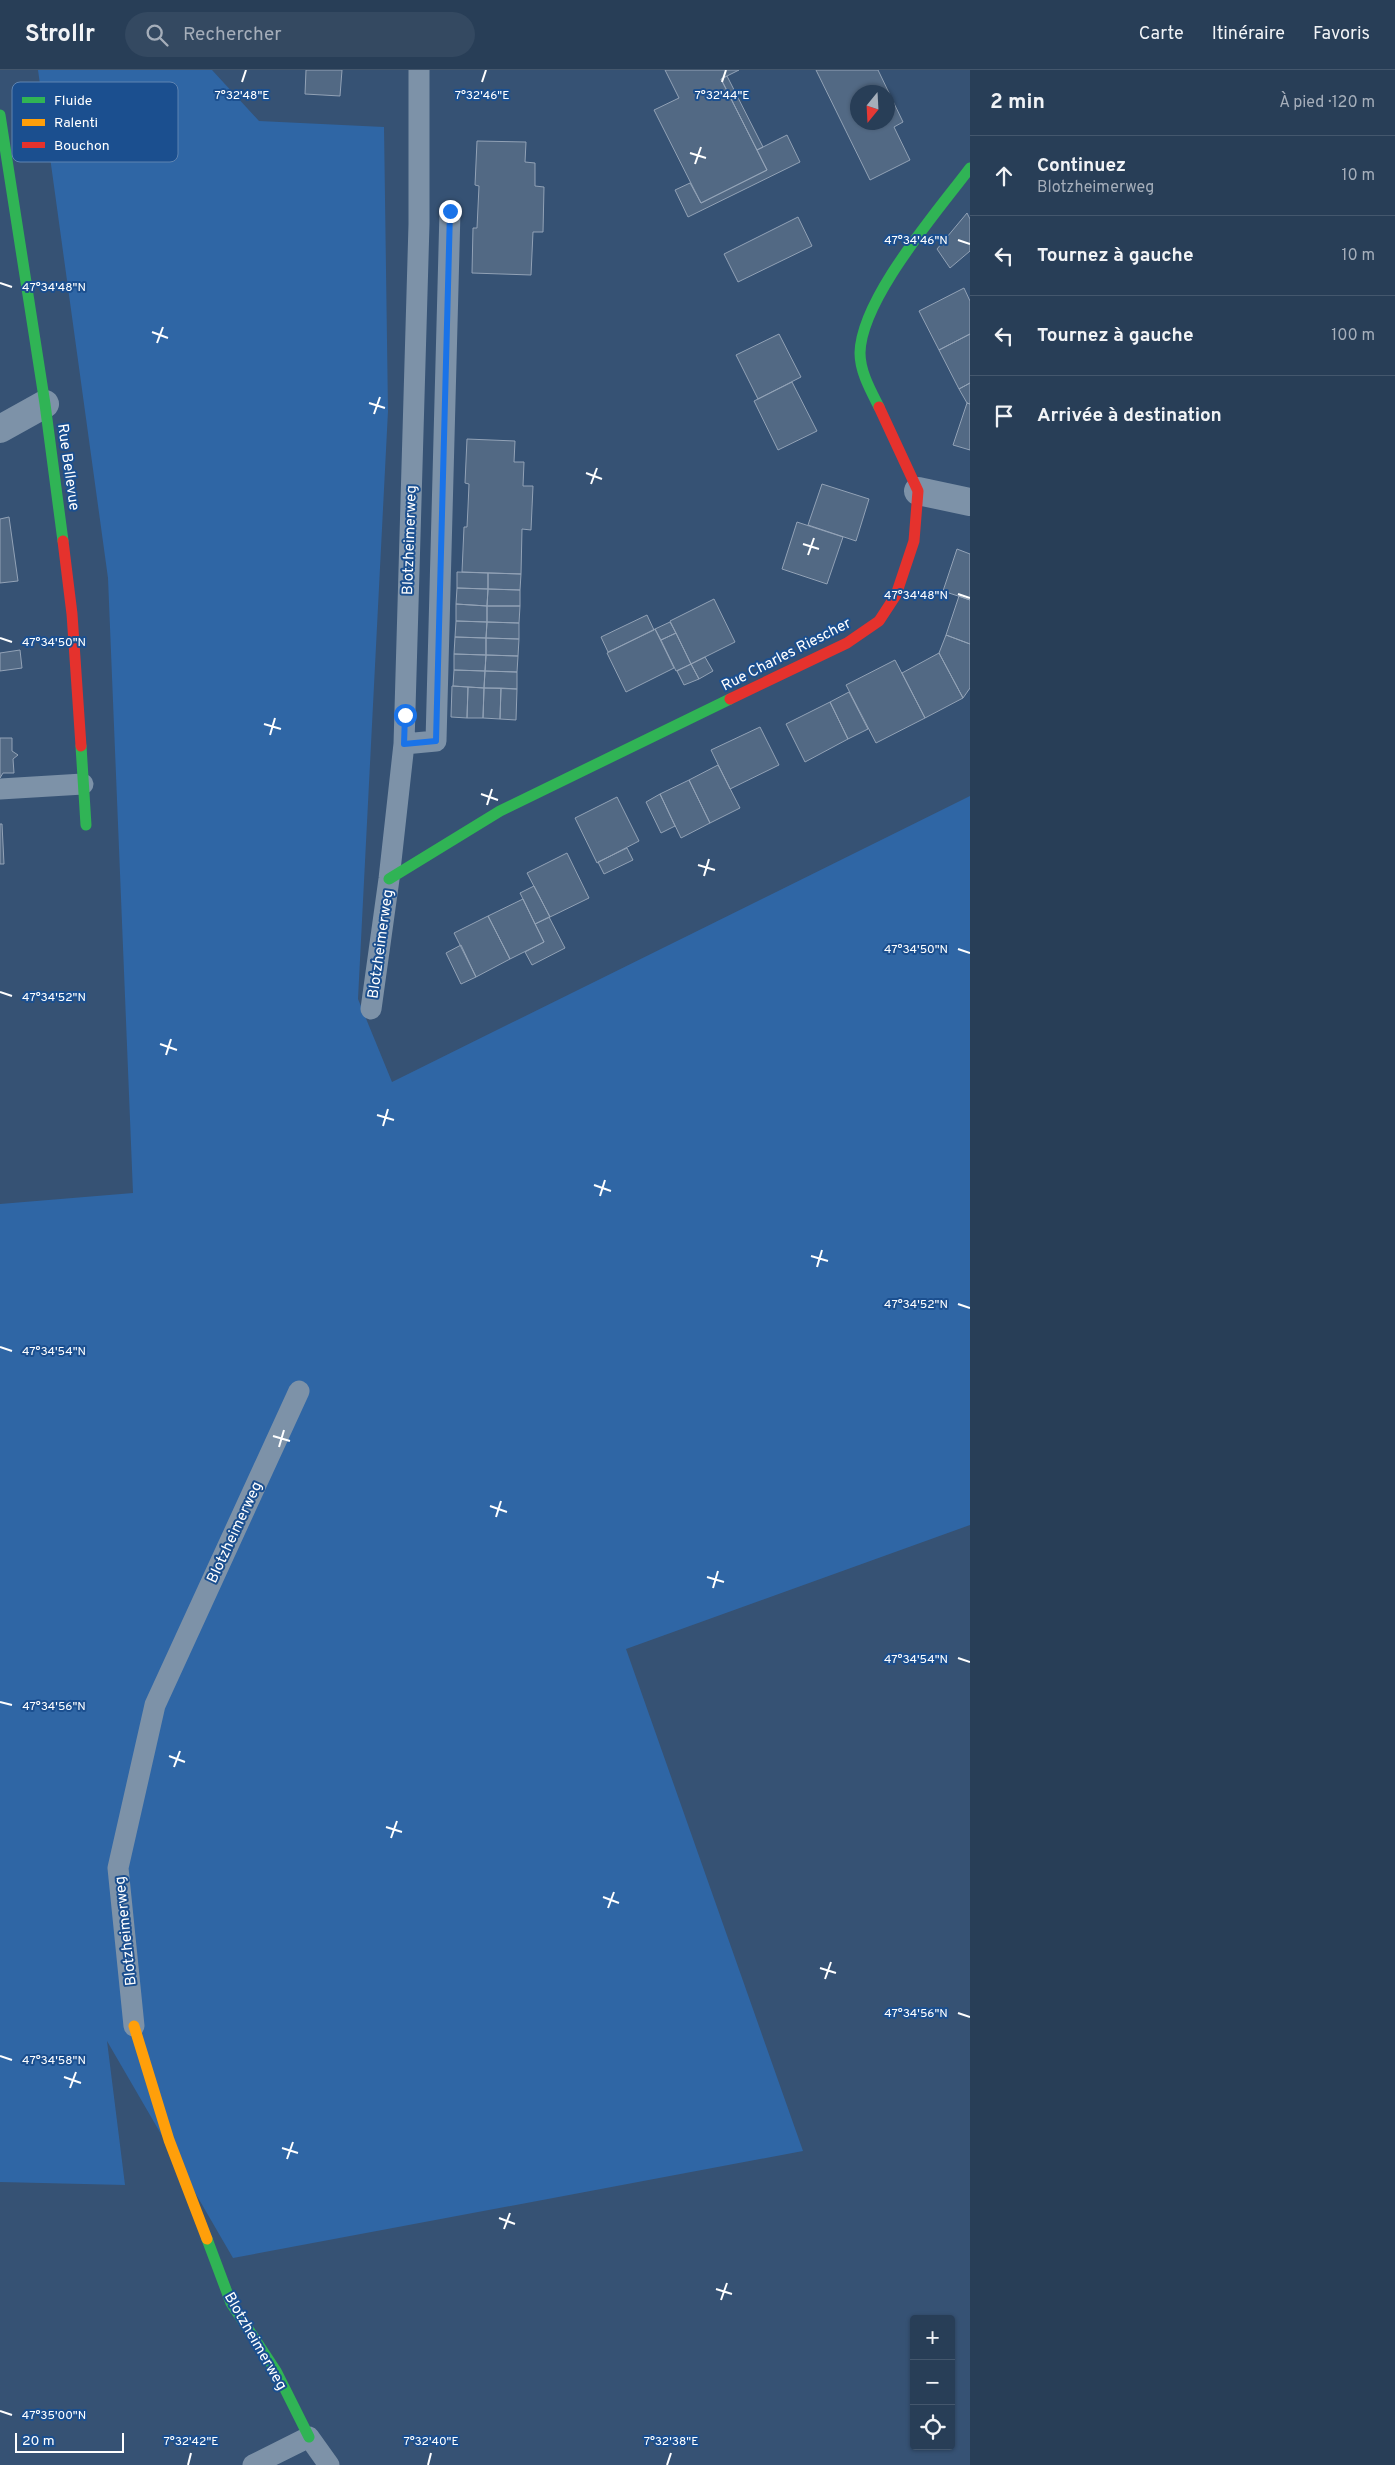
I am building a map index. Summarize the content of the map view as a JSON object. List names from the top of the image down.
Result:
{
  "streets": {
    "street": ["Rue Bellevue", "Blotzheimerweg", "Rue Charles Riescher"]
  },
  "crossings": [
    ["Blotzheimerweg", "Rue Charles Riescher"]
  ],
  "legend": ["Fluide", "Ralenti", "Bouchon"],
  "scale_bar": "20 m",
  "north": "bottom",
  "page": {
    "header": "Strollr",
    "search": "Rechercher",
    "nav": ["Carte", "Itinéraire", "Favoris"],
    "heading": ["2 min", "À pied · 120 m"],
    "list": [
      ["Continuez", "Blotzheimerweg", "10 m"],
      ["Tournez à gauche", "10 m"],
      ["Tournez à gauche", "100 m"],
      "Arrivée à destination"
    ],
    "map_buttons": ["+", "−"],
    "scale": "20 m"
  },
  "coordinates": [
    "7°32'48\"E",
    "7°32'46\"E",
    "7°32'44\"E",
    "47°34'46\"N",
    "47°34'48\"N",
    "47°34'50\"N",
    "47°34'52\"N",
    "47°34'54\"N",
    "47°34'56\"N",
    "47°34'58\"N",
    "47°35'00\"N",
    "7°32'42\"E",
    "7°32'40\"E",
    "7°32'38\"E"
  ]
}
